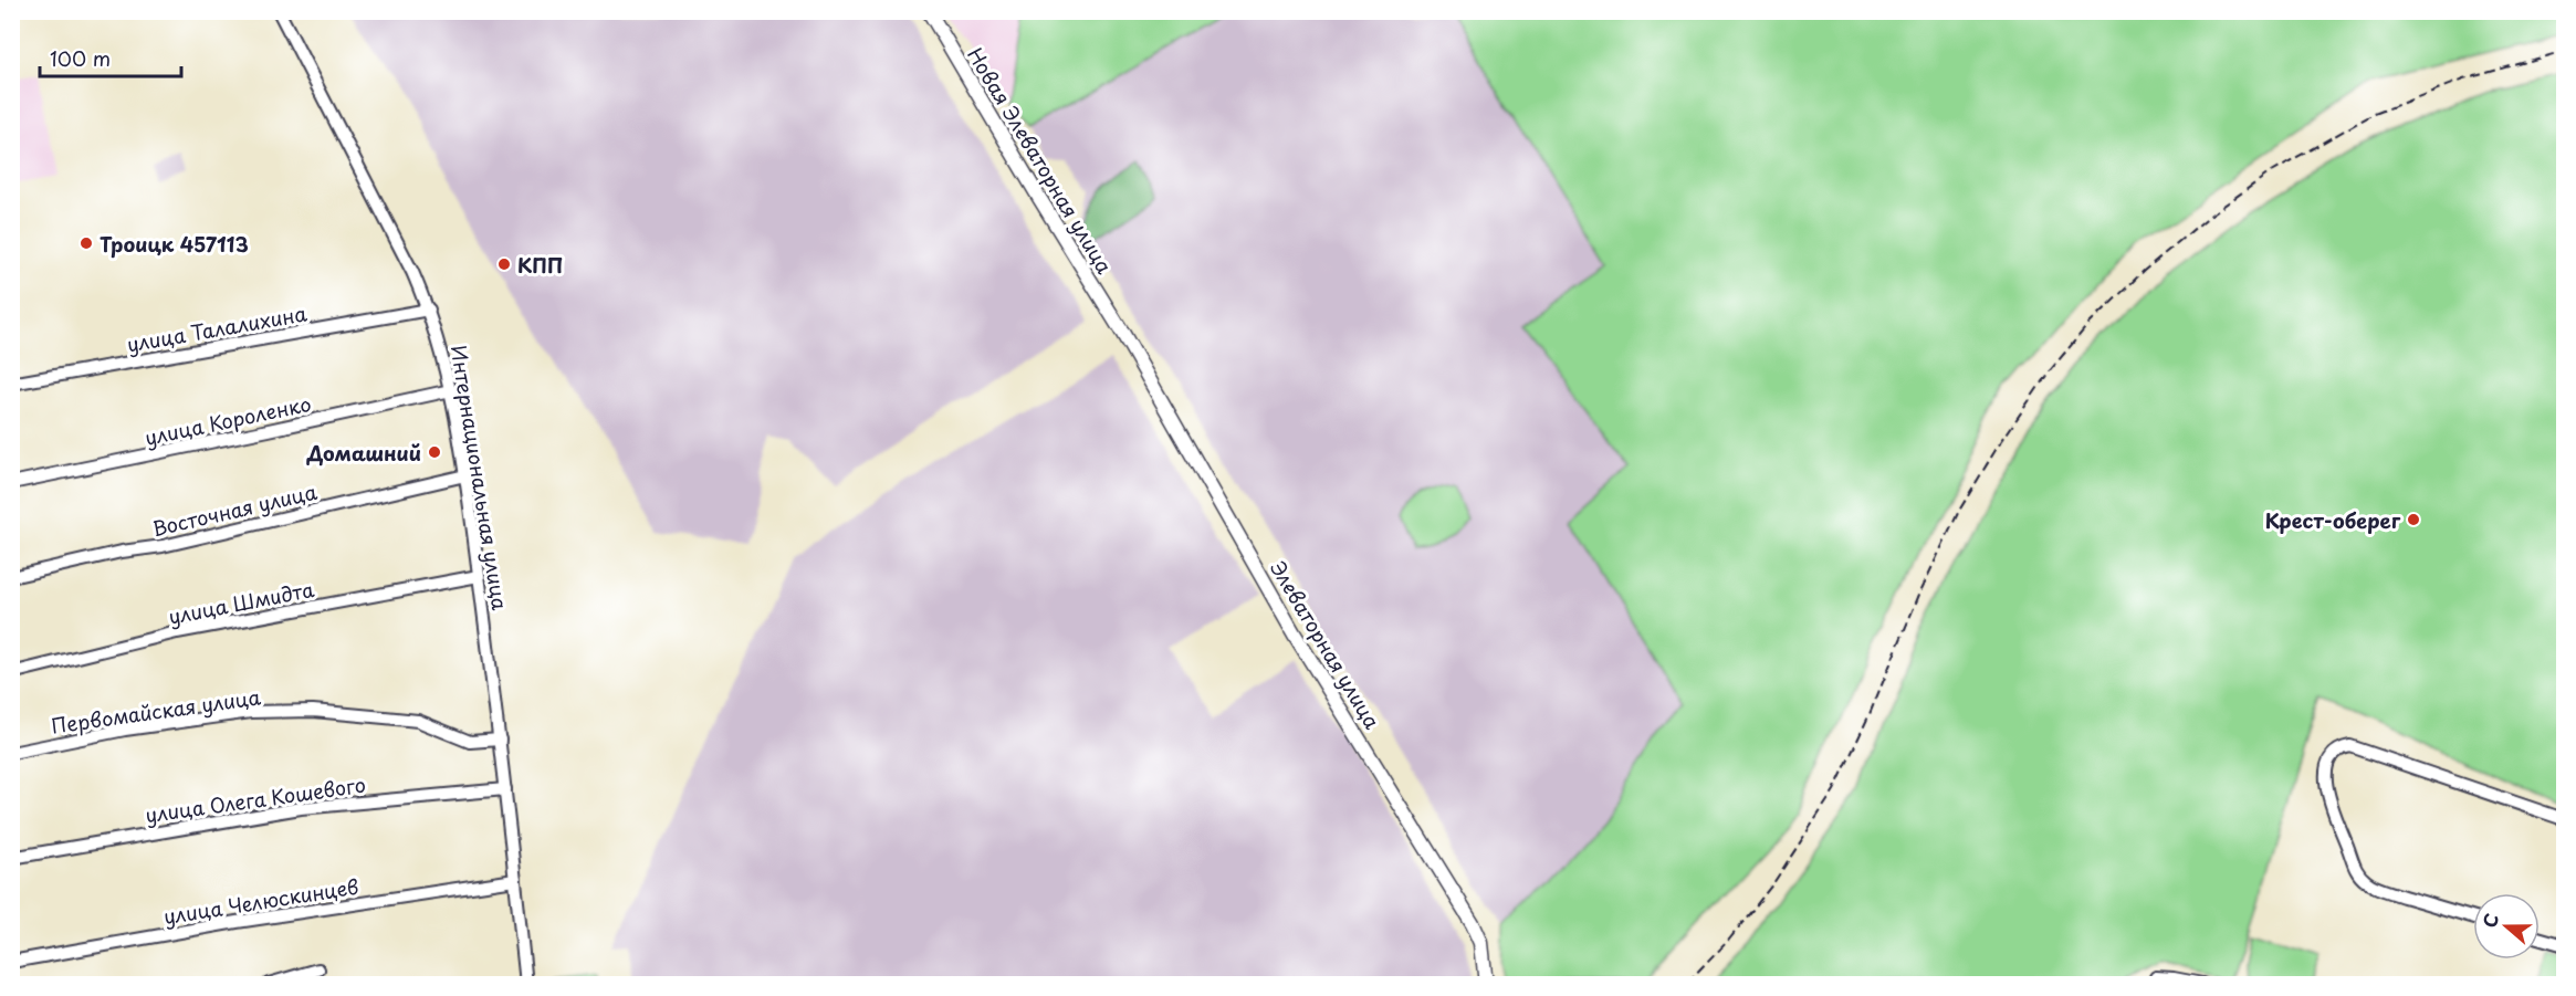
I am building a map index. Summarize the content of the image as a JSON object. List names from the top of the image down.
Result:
{
  "streets": {
    "main road": ["Новая Элеваторная улица", "Элеваторная улица"],
    "street": [
      "улица Талалихина",
      "улица Короленко",
      "Интернациональная улица",
      "Восточная улица",
      "улица Шмидта",
      "Первомайская улица",
      "улица Олега Кошевого",
      "улица Челюскинцев"
    ]
  },
  "crossings": [
    ["Новая Элеваторная улица", "Элеваторная улица"],
    ["улица Талалихина", "Интернациональная улица"],
    ["улица Короленко", "Интернациональная улица"],
    ["Интернациональная улица", "Восточная улица"],
    ["Интернациональная улица", "улица Шмидта"],
    ["Интернациональная улица", "Первомайская улица"],
    ["Интернациональная улица", "улица Олега Кошевого"],
    ["Интернациональная улица", "улица Челюскинцев"]
  ],
  "places": [
    "Троицк 457113",
    "КПП",
    "Домашний",
    "Крест-оберег"
  ],
  "scale_bar": "100 m",
  "north": "left"
}
